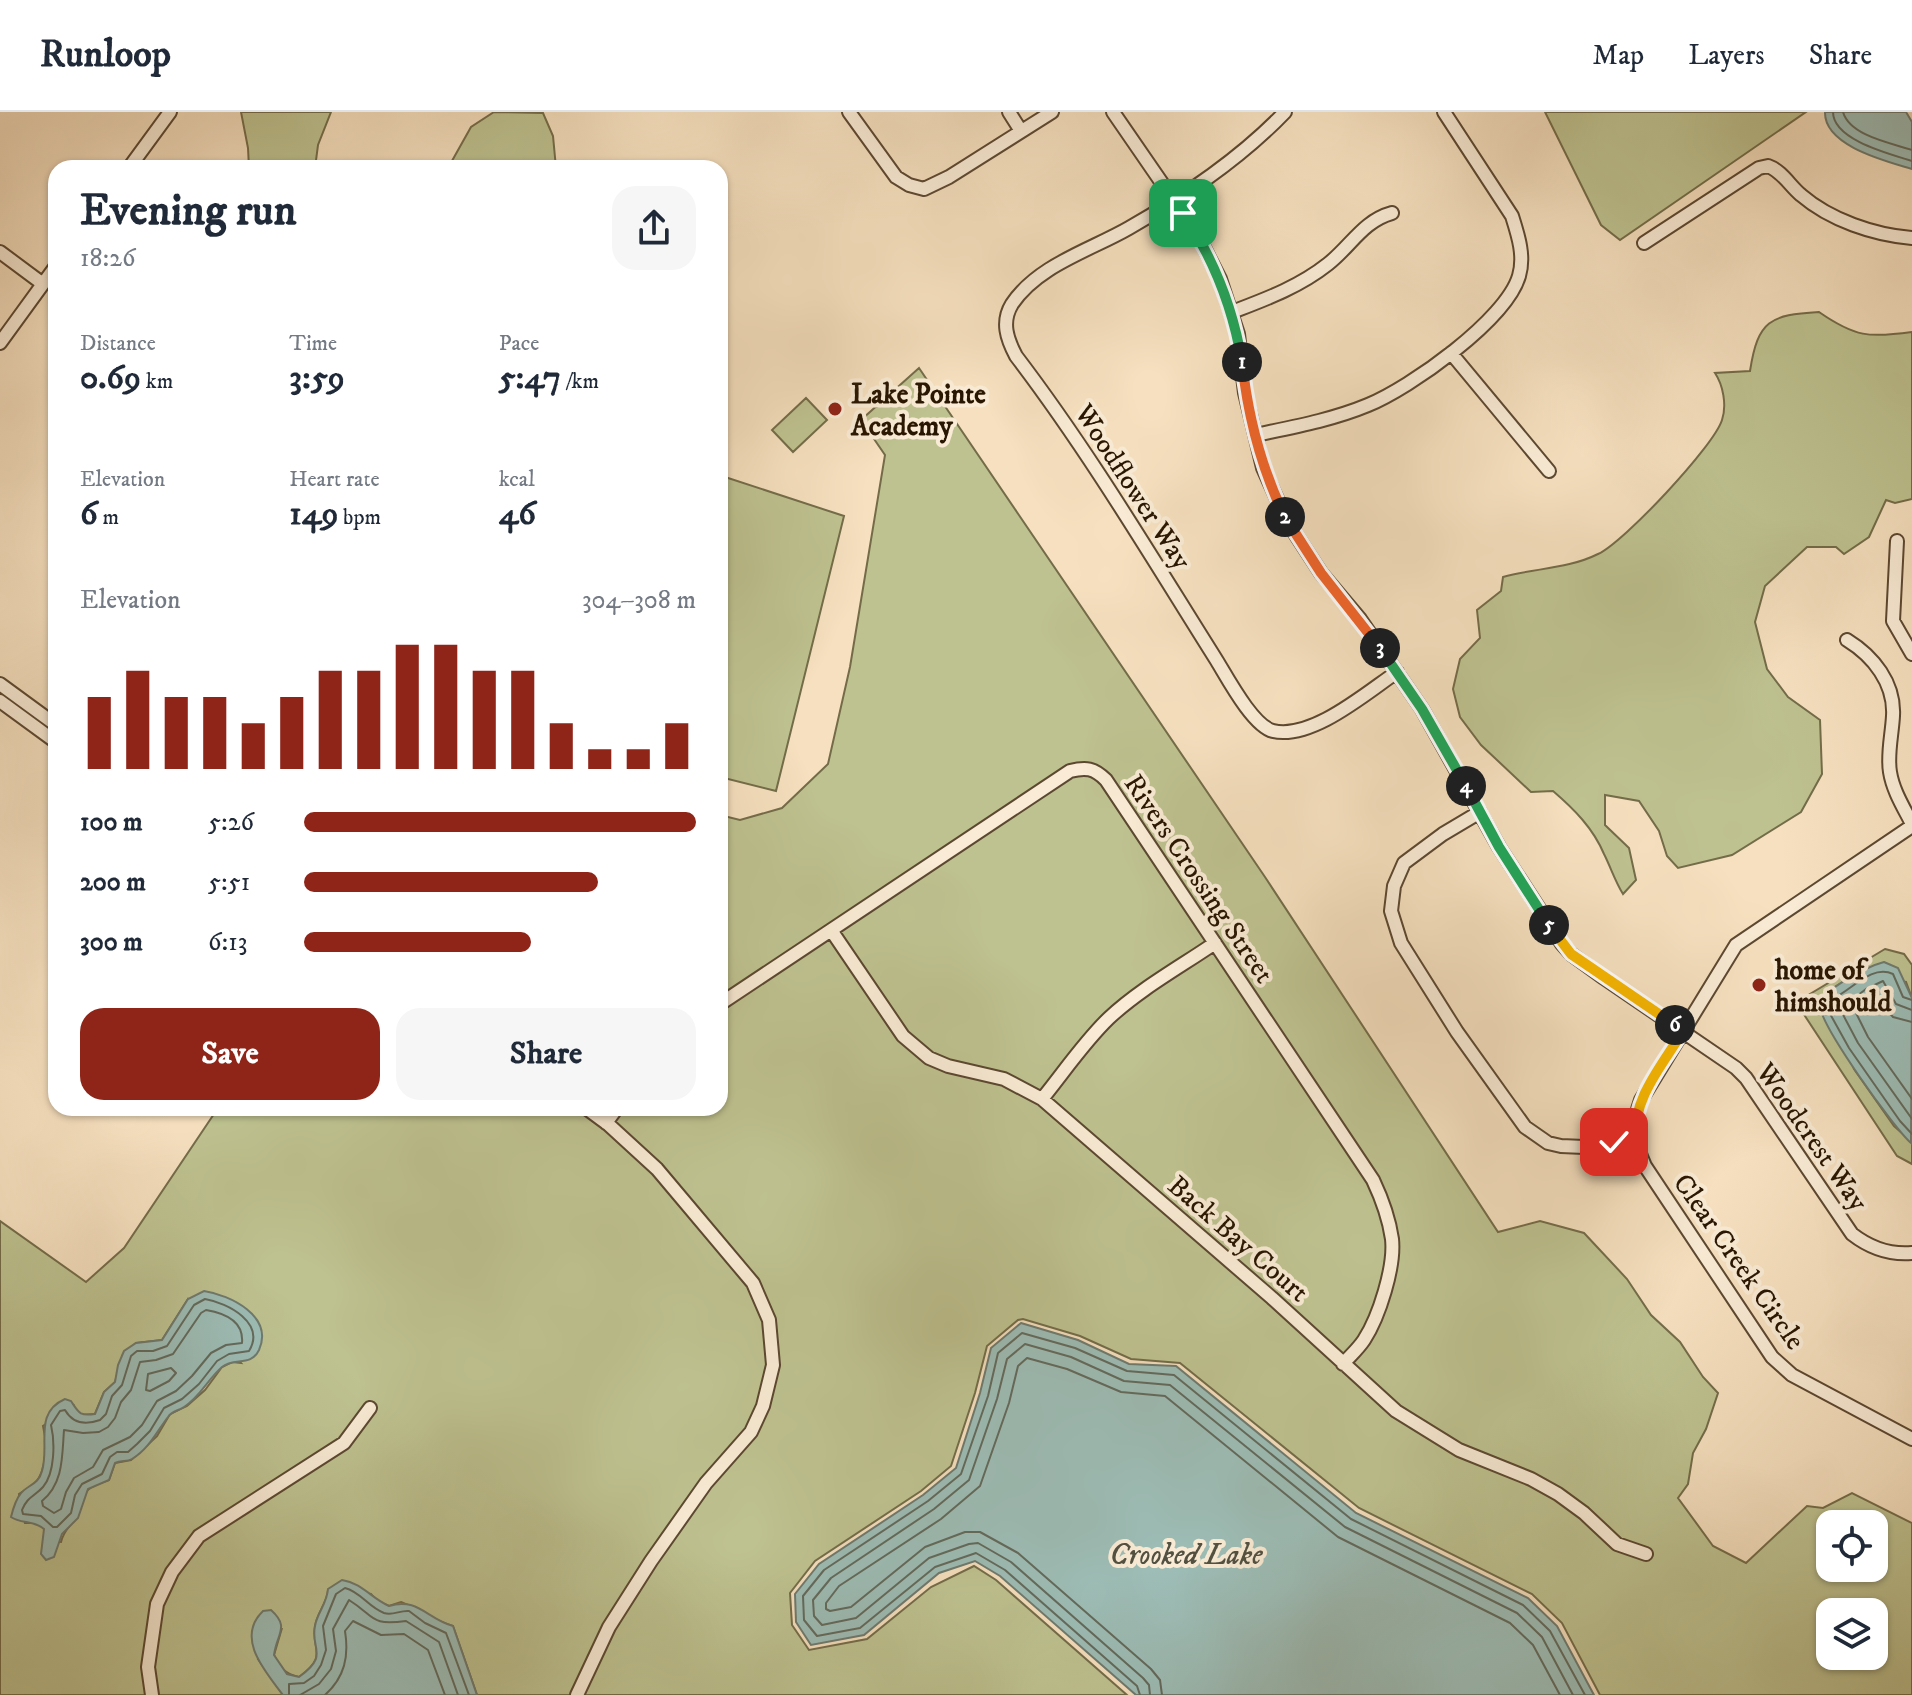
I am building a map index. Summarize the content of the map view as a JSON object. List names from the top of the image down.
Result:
{
  "streets": {
    "street": [
      "Woodflower Way",
      "Rivers Crossing Street",
      "Woodcrest Way",
      "Back Bay Court",
      "Clear Creek Circle"
    ]
  },
  "crossings": [
    ["Woodflower Way", "Woodcrest Way"],
    ["Rivers Crossing Street", "Back Bay Court"]
  ],
  "water": ["Crooked Lake"],
  "places": ["Lake Pointe Academy", "home of himshould"],
  "page": {
    "header": "Runloop",
    "nav": ["Map", "Layers", "Share"],
    "heading": ["Evening run", "18:26"],
    "stats": [
      ["Distance", "0.69 km"],
      ["Time", "3:59"],
      ["Pace", "5:47 /km"],
      ["Elevation", "6 m"],
      ["Heart rate", "149 bpm"],
      ["kcal", "46"]
    ],
    "pins": [
      "1",
      "2",
      "3",
      "4",
      "5",
      "6"
    ],
    "chart": ["Elevation", "304–308 m"],
    "list": [
      {
        "name": "100 m",
        "note": "5:26"
      },
      {
        "name": "200 m",
        "note": "5:51"
      },
      {
        "name": "300 m",
        "note": "6:13"
      }
    ],
    "buttons": ["Save", "Share"]
  }
}
